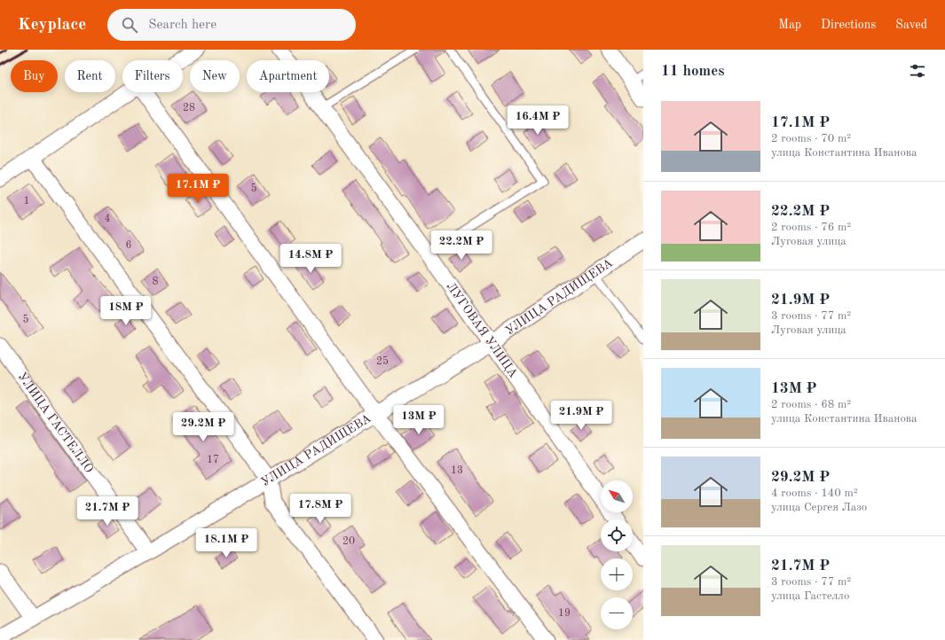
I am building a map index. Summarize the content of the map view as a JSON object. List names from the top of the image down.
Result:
{
  "streets": {
    "street": ["УЛИЦА РАДИЩЕВА", "ЛУГОВАЯ УЛИЦА", "УЛИЦА ГАСТЕЛЛО"]
  },
  "crossings": [
    ["УЛИЦА РАДИЩЕВА", "ЛУГОВАЯ УЛИЦА"],
    ["УЛИЦА РАДИЩЕВА", "УЛИЦА ГАСТЕЛЛО"]
  ],
  "house_numbers": [
    "28",
    "5",
    "1",
    "4",
    "6",
    "8",
    "5",
    "25",
    "17",
    "13",
    "20",
    "19"
  ],
  "north": "top left",
  "page": {
    "header": "Keyplace",
    "search": "Search here",
    "nav": ["Map", "Directions", "Saved"],
    "heading": "11 homes",
    "chip": [
      "Buy",
      "Rent",
      "Filters",
      "New",
      "Apartment"
    ],
    "list": [
      {
        "name": "17.1M ₽",
        "note": "2 rooms · 70 m² · улица Константина Иванова"
      },
      {
        "name": "22.2M ₽",
        "note": "2 rooms · 76 m² · Луговая улица"
      },
      {
        "name": "21.9M ₽",
        "note": "3 rooms · 77 m² · Луговая улица"
      },
      {
        "name": "13M ₽",
        "note": "2 rooms · 68 m² · улица Константина Иванова"
      },
      {
        "name": "29.2M ₽",
        "note": "4 rooms · 140 m² · улица Сергея Лазо"
      },
      {
        "name": "21.7M ₽",
        "note": "3 rooms · 77 m² · улица Гастелло"
      }
    ],
    "price": [
      "16.4M ₽",
      "17.1M ₽",
      "22.2M ₽",
      "14.8M ₽",
      "18M ₽",
      "21.9M ₽",
      "13M ₽",
      "29.2M ₽",
      "17.8M ₽",
      "21.7M ₽",
      "18.1M ₽"
    ],
    "map_buttons": ["+", "−"]
  }
}
